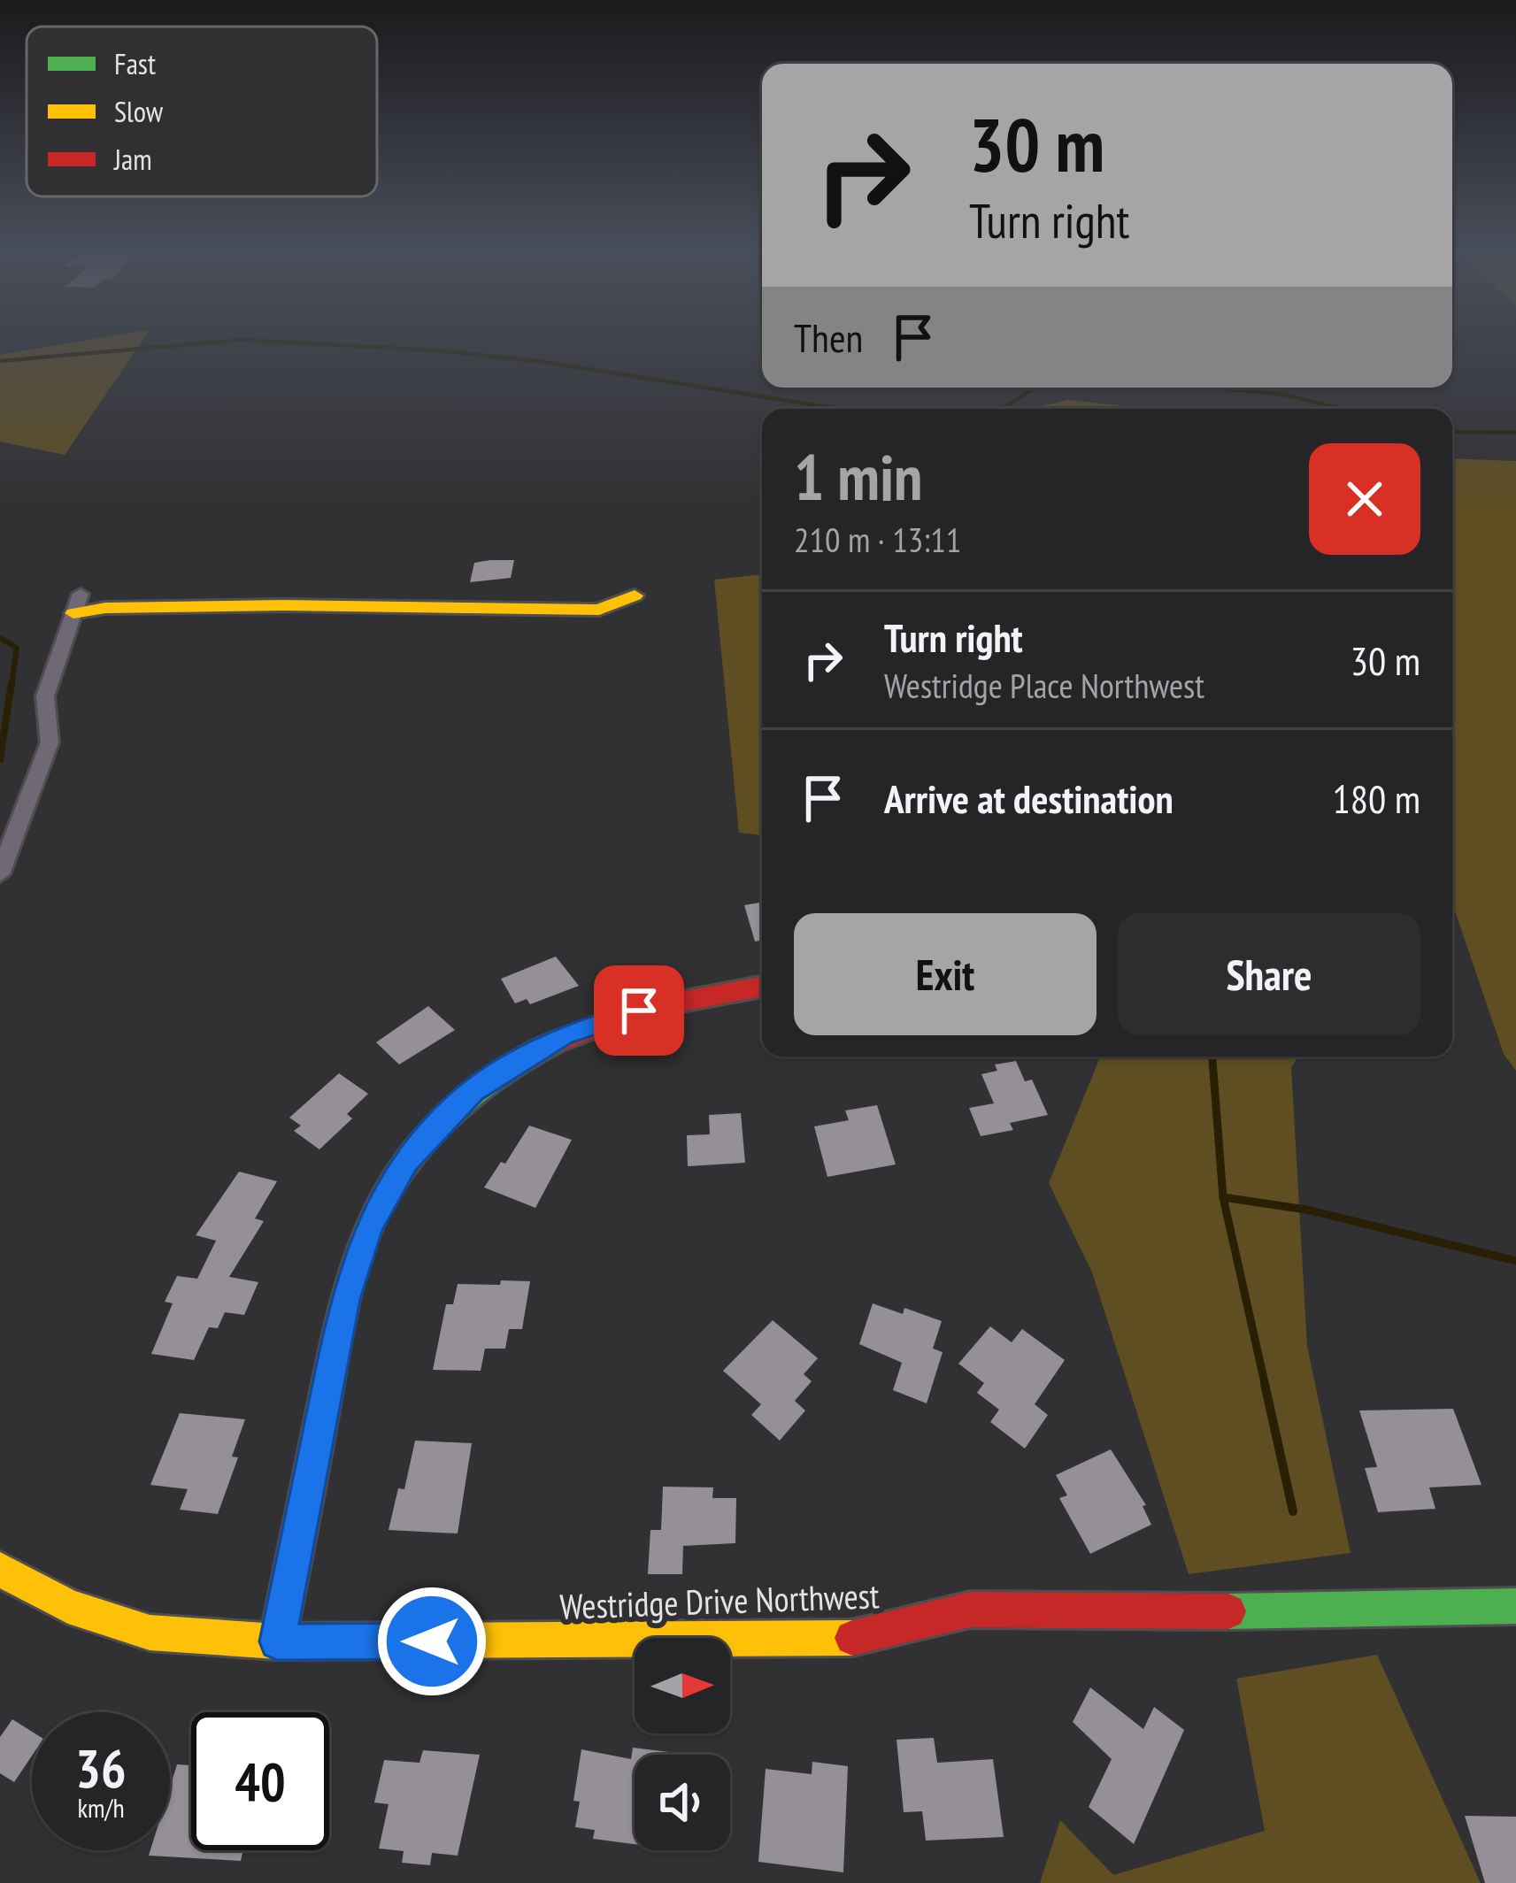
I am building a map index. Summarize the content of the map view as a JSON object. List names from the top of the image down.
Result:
{
  "streets": {
    "street": ["Westridge Drive Northwest"]
  },
  "legend": ["Fast", "Slow", "Jam"],
  "north": "right",
  "page": {
    "turn": ["30 m", "Turn right"],
    "then": "Then",
    "heading": ["1 min", "210 m · 13:11"],
    "list": [
      {
        "name": "Turn right",
        "note": "Westridge Place Northwest",
        "value": "30 m"
      },
      {
        "name": "Arrive at destination",
        "value": "180 m"
      }
    ],
    "buttons": ["Exit", "Share"],
    "speed": "36 km/h",
    "limit": "40"
  }
}
